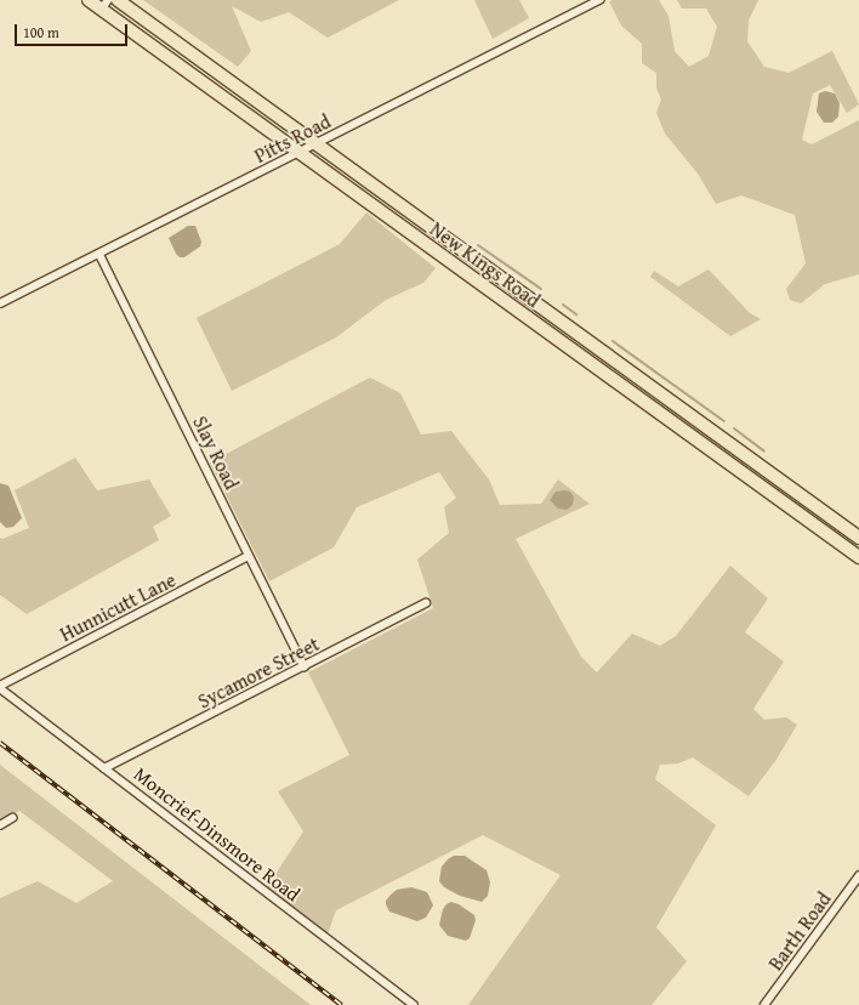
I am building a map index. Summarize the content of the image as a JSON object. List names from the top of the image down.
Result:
{
  "streets": {
    "highway": ["New Kings Road"],
    "street": [
      "Pitts Road",
      "Slay Road",
      "Hunnicutt Lane",
      "Sycamore Street",
      "Moncrief-Dinsmore Road",
      "Barth Road"
    ]
  },
  "crossings": [
    ["Pitts Road", "New Kings Road"],
    ["Pitts Road", "Slay Road"],
    ["Slay Road", "Hunnicutt Lane"],
    ["Slay Road", "Sycamore Street"],
    ["Hunnicutt Lane", "Moncrief-Dinsmore Road"],
    ["Sycamore Street", "Moncrief-Dinsmore Road"]
  ],
  "scale_bar": "100 m"
}
